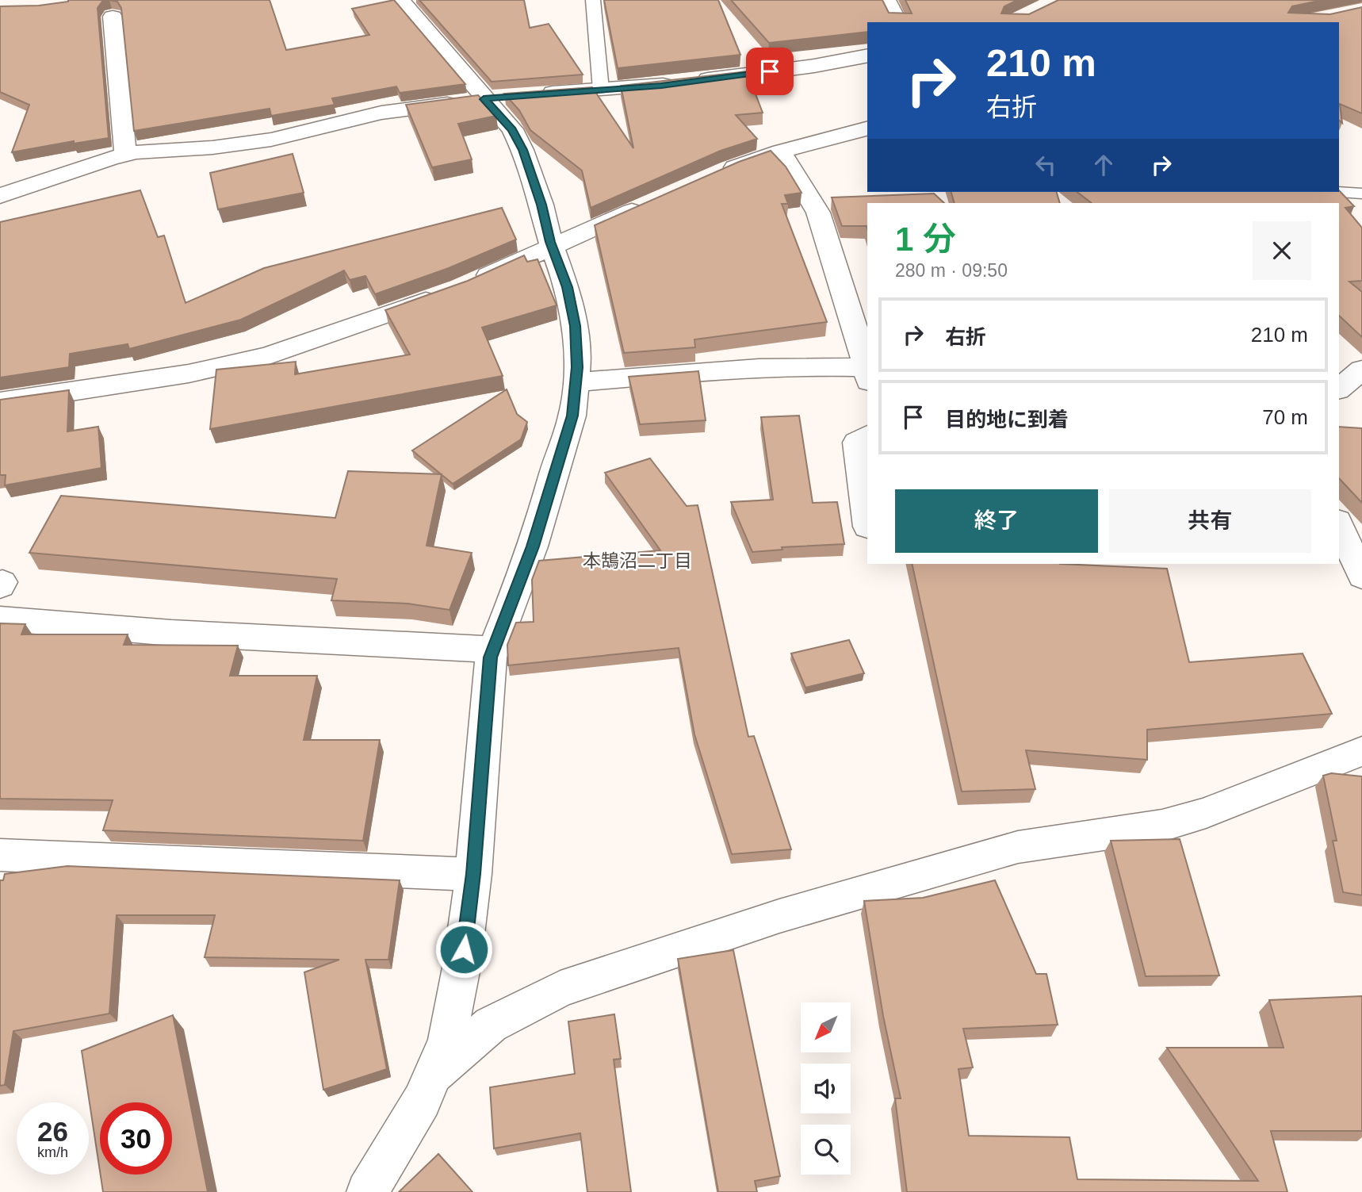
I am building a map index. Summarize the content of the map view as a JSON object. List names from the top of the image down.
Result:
{
  "districts": ["本鵠沼二丁目"],
  "north": "bottom left",
  "page": {
    "turn": ["210 m", "右折"],
    "heading": ["1 分", "280 m · 09:50"],
    "list": [
      {
        "name": "右折",
        "value": "210 m"
      },
      {
        "name": "目的地に到着",
        "value": "70 m"
      }
    ],
    "buttons": ["終了", "共有"],
    "speed": "26 km/h",
    "limit": "30"
  }
}
